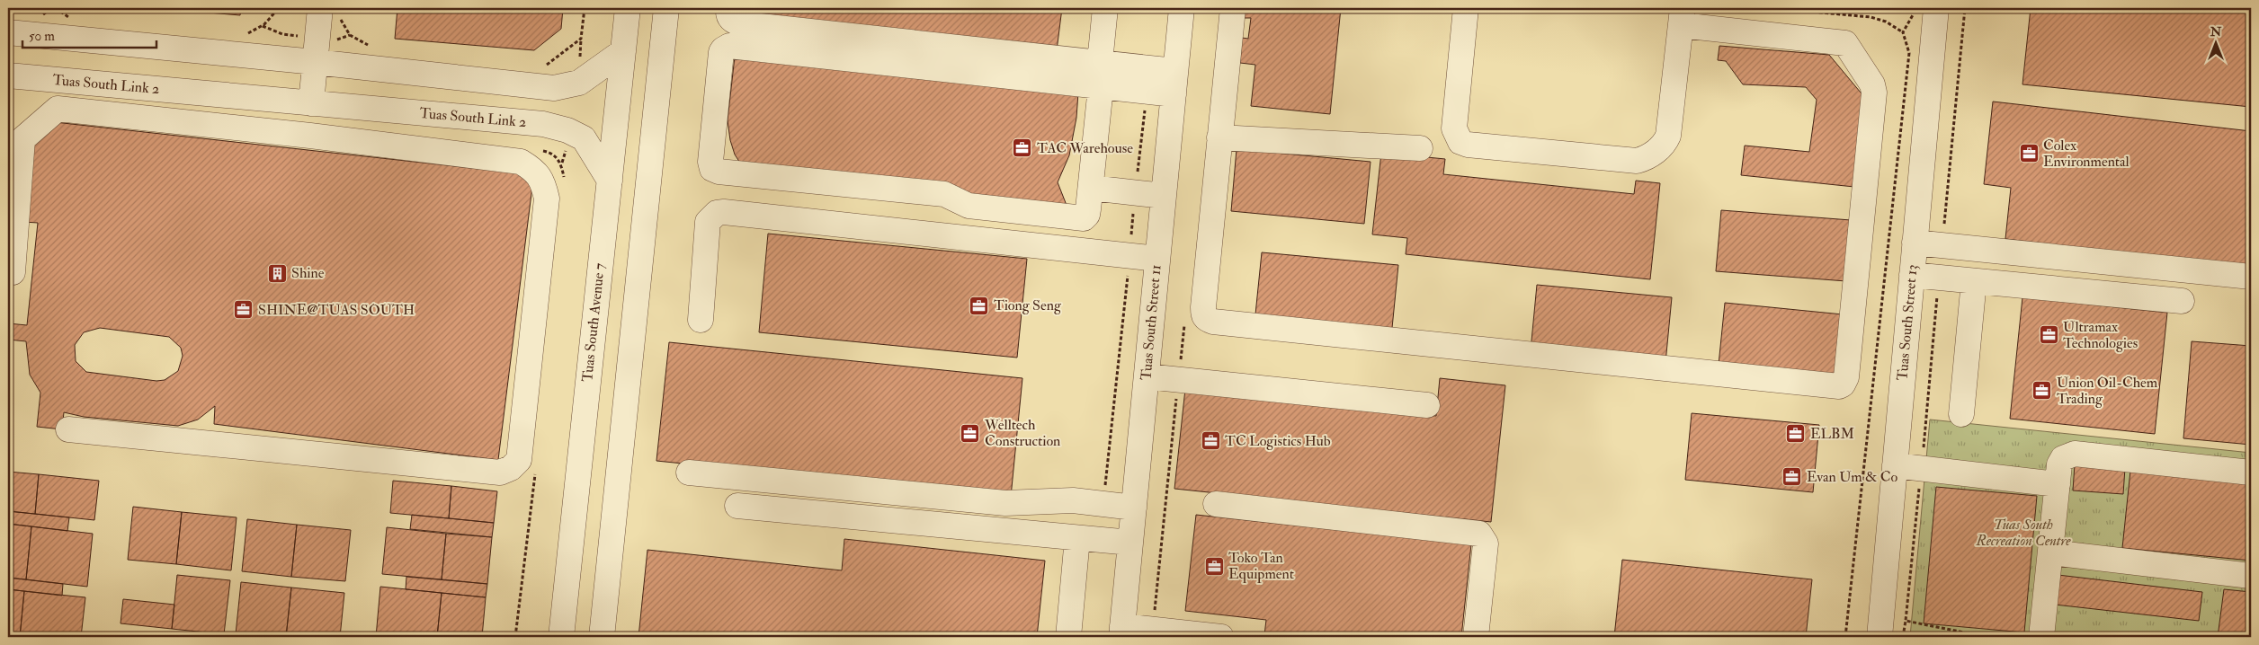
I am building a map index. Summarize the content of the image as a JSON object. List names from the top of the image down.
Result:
{
  "streets": {
    "street": [
      "Tuas South Link 2",
      "Tuas South Avenue 7",
      "Tuas South Street 11",
      "Tuas South Street 13"
    ]
  },
  "crossings": [
    ["Tuas South Link 2", "Tuas South Avenue 7"]
  ],
  "parks": ["Tuas South Recreation Centre"],
  "places": {
    "office": [
      "TAC Warehouse",
      "Colex Environmental",
      "Tiong Seng",
      "SHINE@TUAS SOUTH",
      "Ultramax Technologies",
      "Union Oil-Chem Trading",
      "Welltech Construction",
      "ELBM",
      "TC Logistics Hub",
      "Evan Um & Co",
      "Toko Tan Equipment"
    ],
    "building": ["Shine"]
  },
  "scale_bar": "50 m",
  "north": "top"
}
